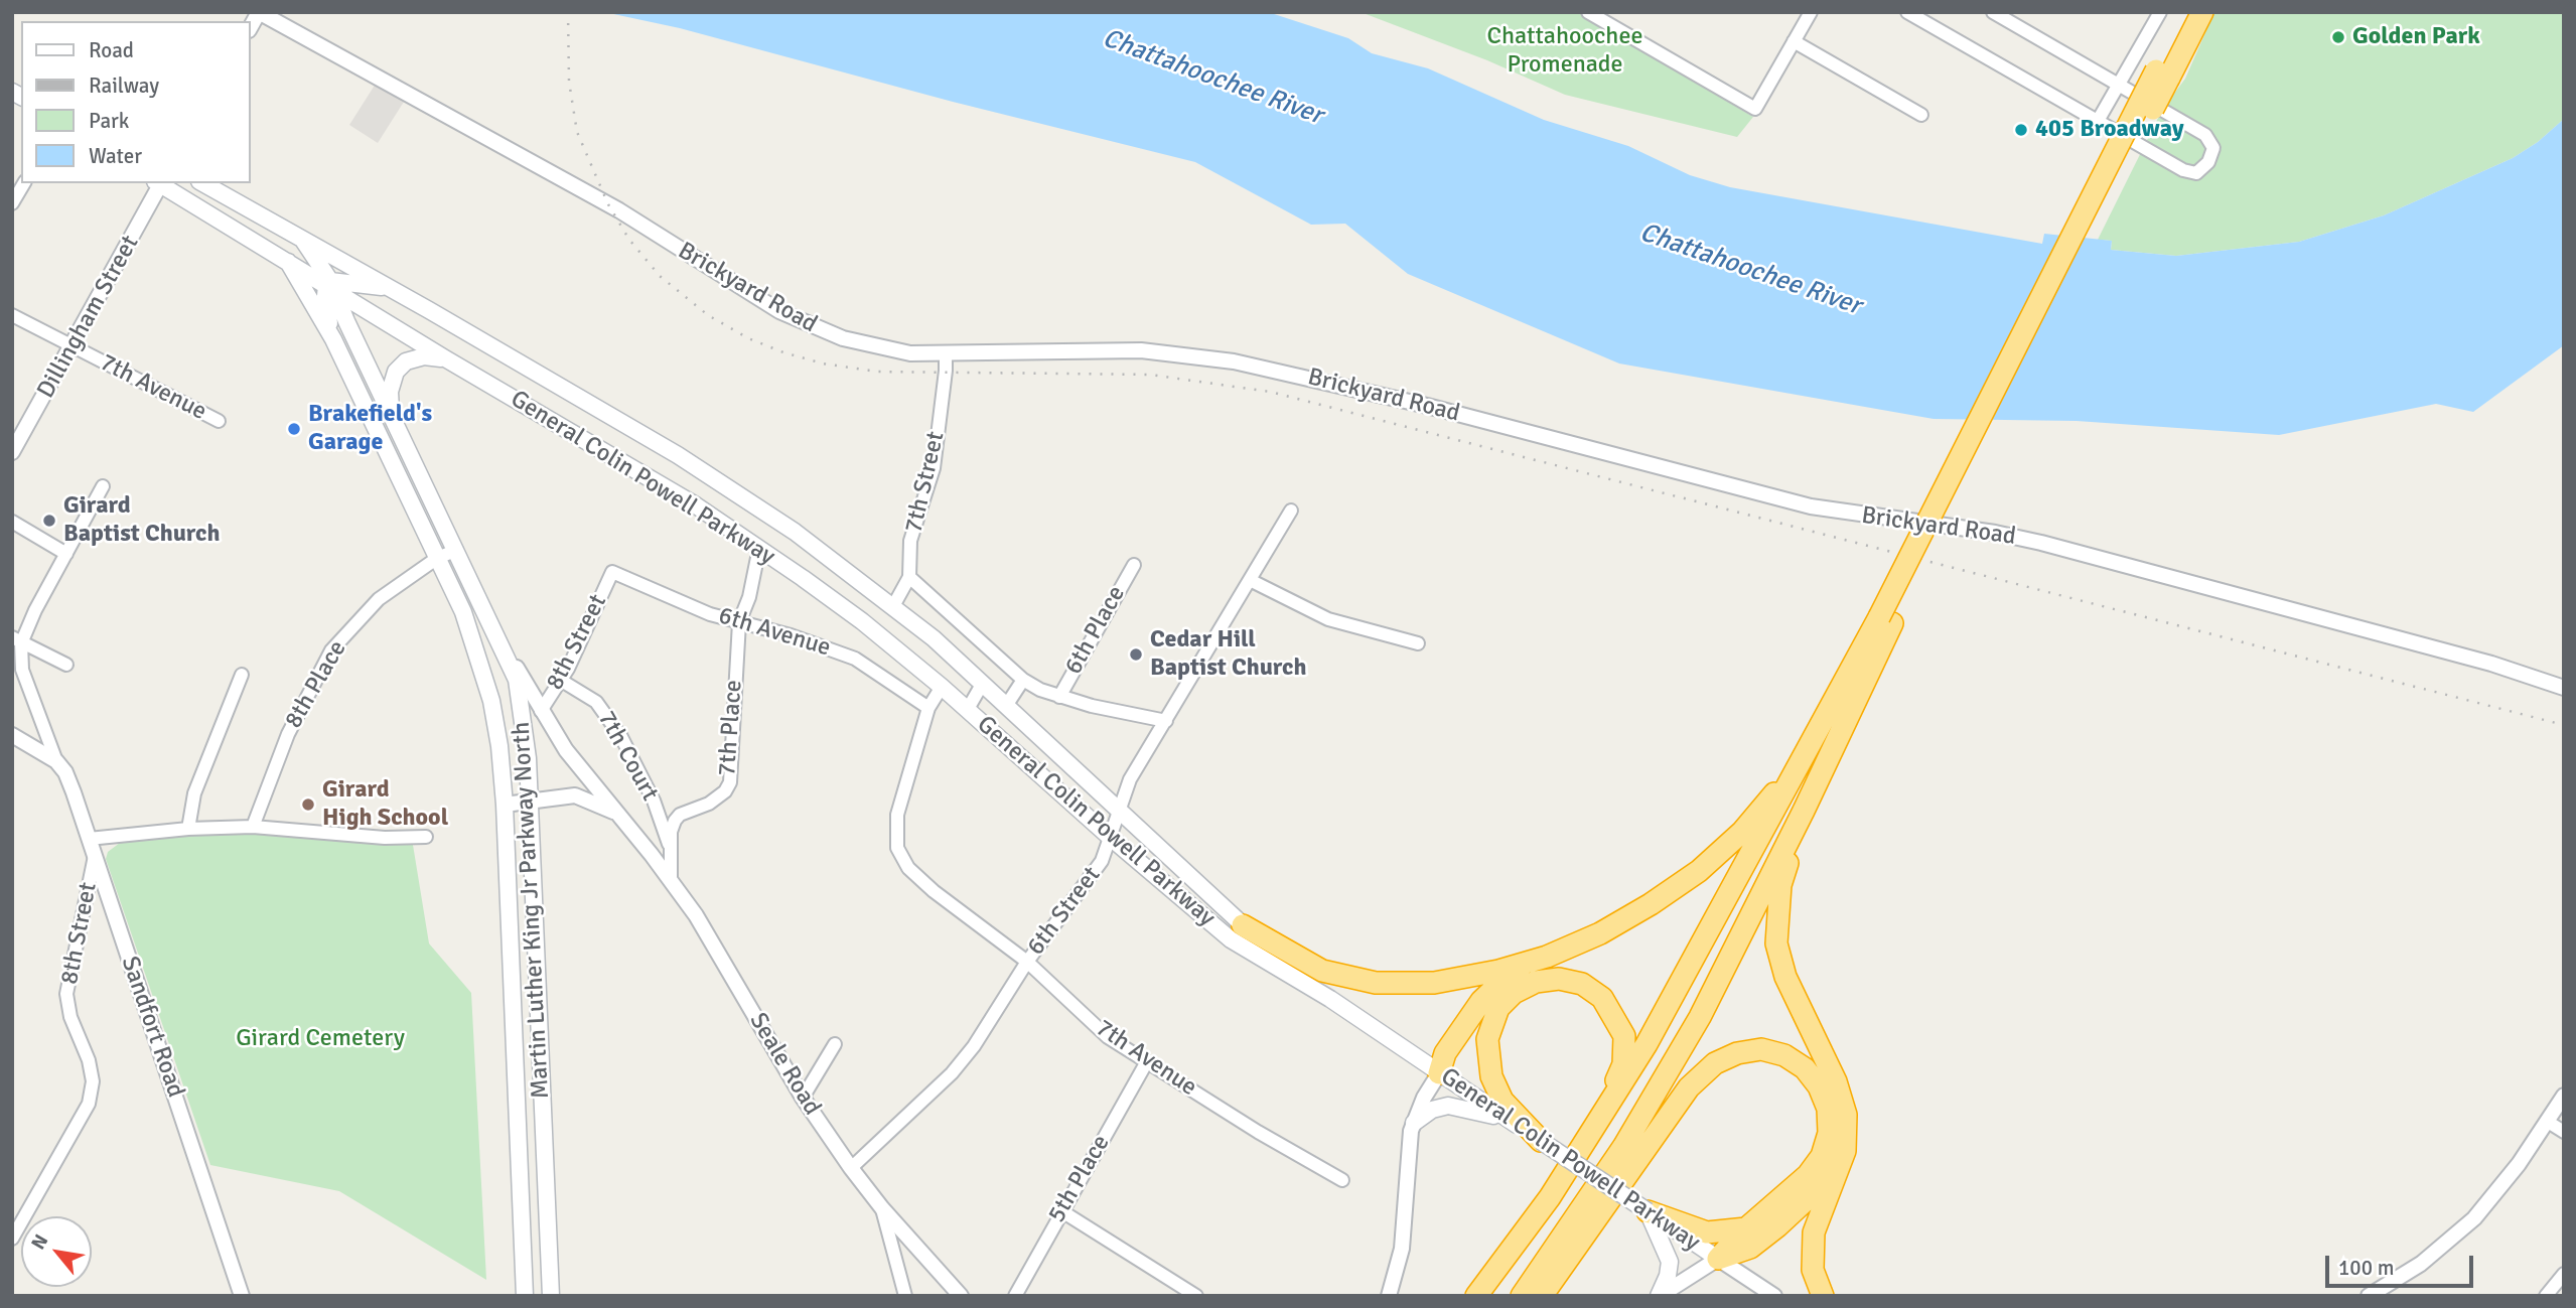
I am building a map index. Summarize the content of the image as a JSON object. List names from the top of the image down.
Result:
{
  "streets": {
    "main road": ["General Colin Powell Parkway", "Martin Luther King Jr Parkway North"],
    "street": [
      "Brickyard Road",
      "Dillingham Street",
      "7th Avenue",
      "7th Street",
      "6th Place",
      "6th Avenue",
      "8th Street",
      "8th Place",
      "7th Place",
      "7th Court",
      "6th Street",
      "Sandfort Road",
      "Seale Road",
      "5th Place"
    ]
  },
  "crossings": [
    ["Brickyard Road", "7th Street"],
    ["Dillingham Street", "7th Avenue"],
    ["7th Avenue", "6th Avenue"],
    ["7th Avenue", "6th Street"],
    ["7th Avenue", "5th Place"],
    ["General Colin Powell Parkway", "7th Street"],
    ["General Colin Powell Parkway", "7th Place"],
    ["General Colin Powell Parkway", "Martin Luther King Jr Parkway North"],
    ["General Colin Powell Parkway", "6th Street"],
    ["6th Avenue", "8th Street"],
    ["6th Avenue", "7th Place"],
    ["8th Street", "7th Court"],
    ["8th Street", "Sandfort Road"],
    ["8th Street", "Seale Road"],
    ["8th Place", "Martin Luther King Jr Parkway North"],
    ["7th Place", "7th Court"],
    ["7th Place", "Seale Road"],
    ["Martin Luther King Jr Parkway North", "Seale Road"],
    ["6th Street", "Seale Road"]
  ],
  "water": ["Chattahoochee River"],
  "parks": ["Chattahoochee Promenade", "Girard Cemetery"],
  "places": [
    "Golden Park",
    "405 Broadway",
    "Brakefield's Garage",
    "Girard Baptist Church",
    "Cedar Hill Baptist Church",
    "Girard High School"
  ],
  "legend": [
    "Road",
    "Railway",
    "Park",
    "Water"
  ],
  "scale_bar": "100 m",
  "north": "top left"
}
